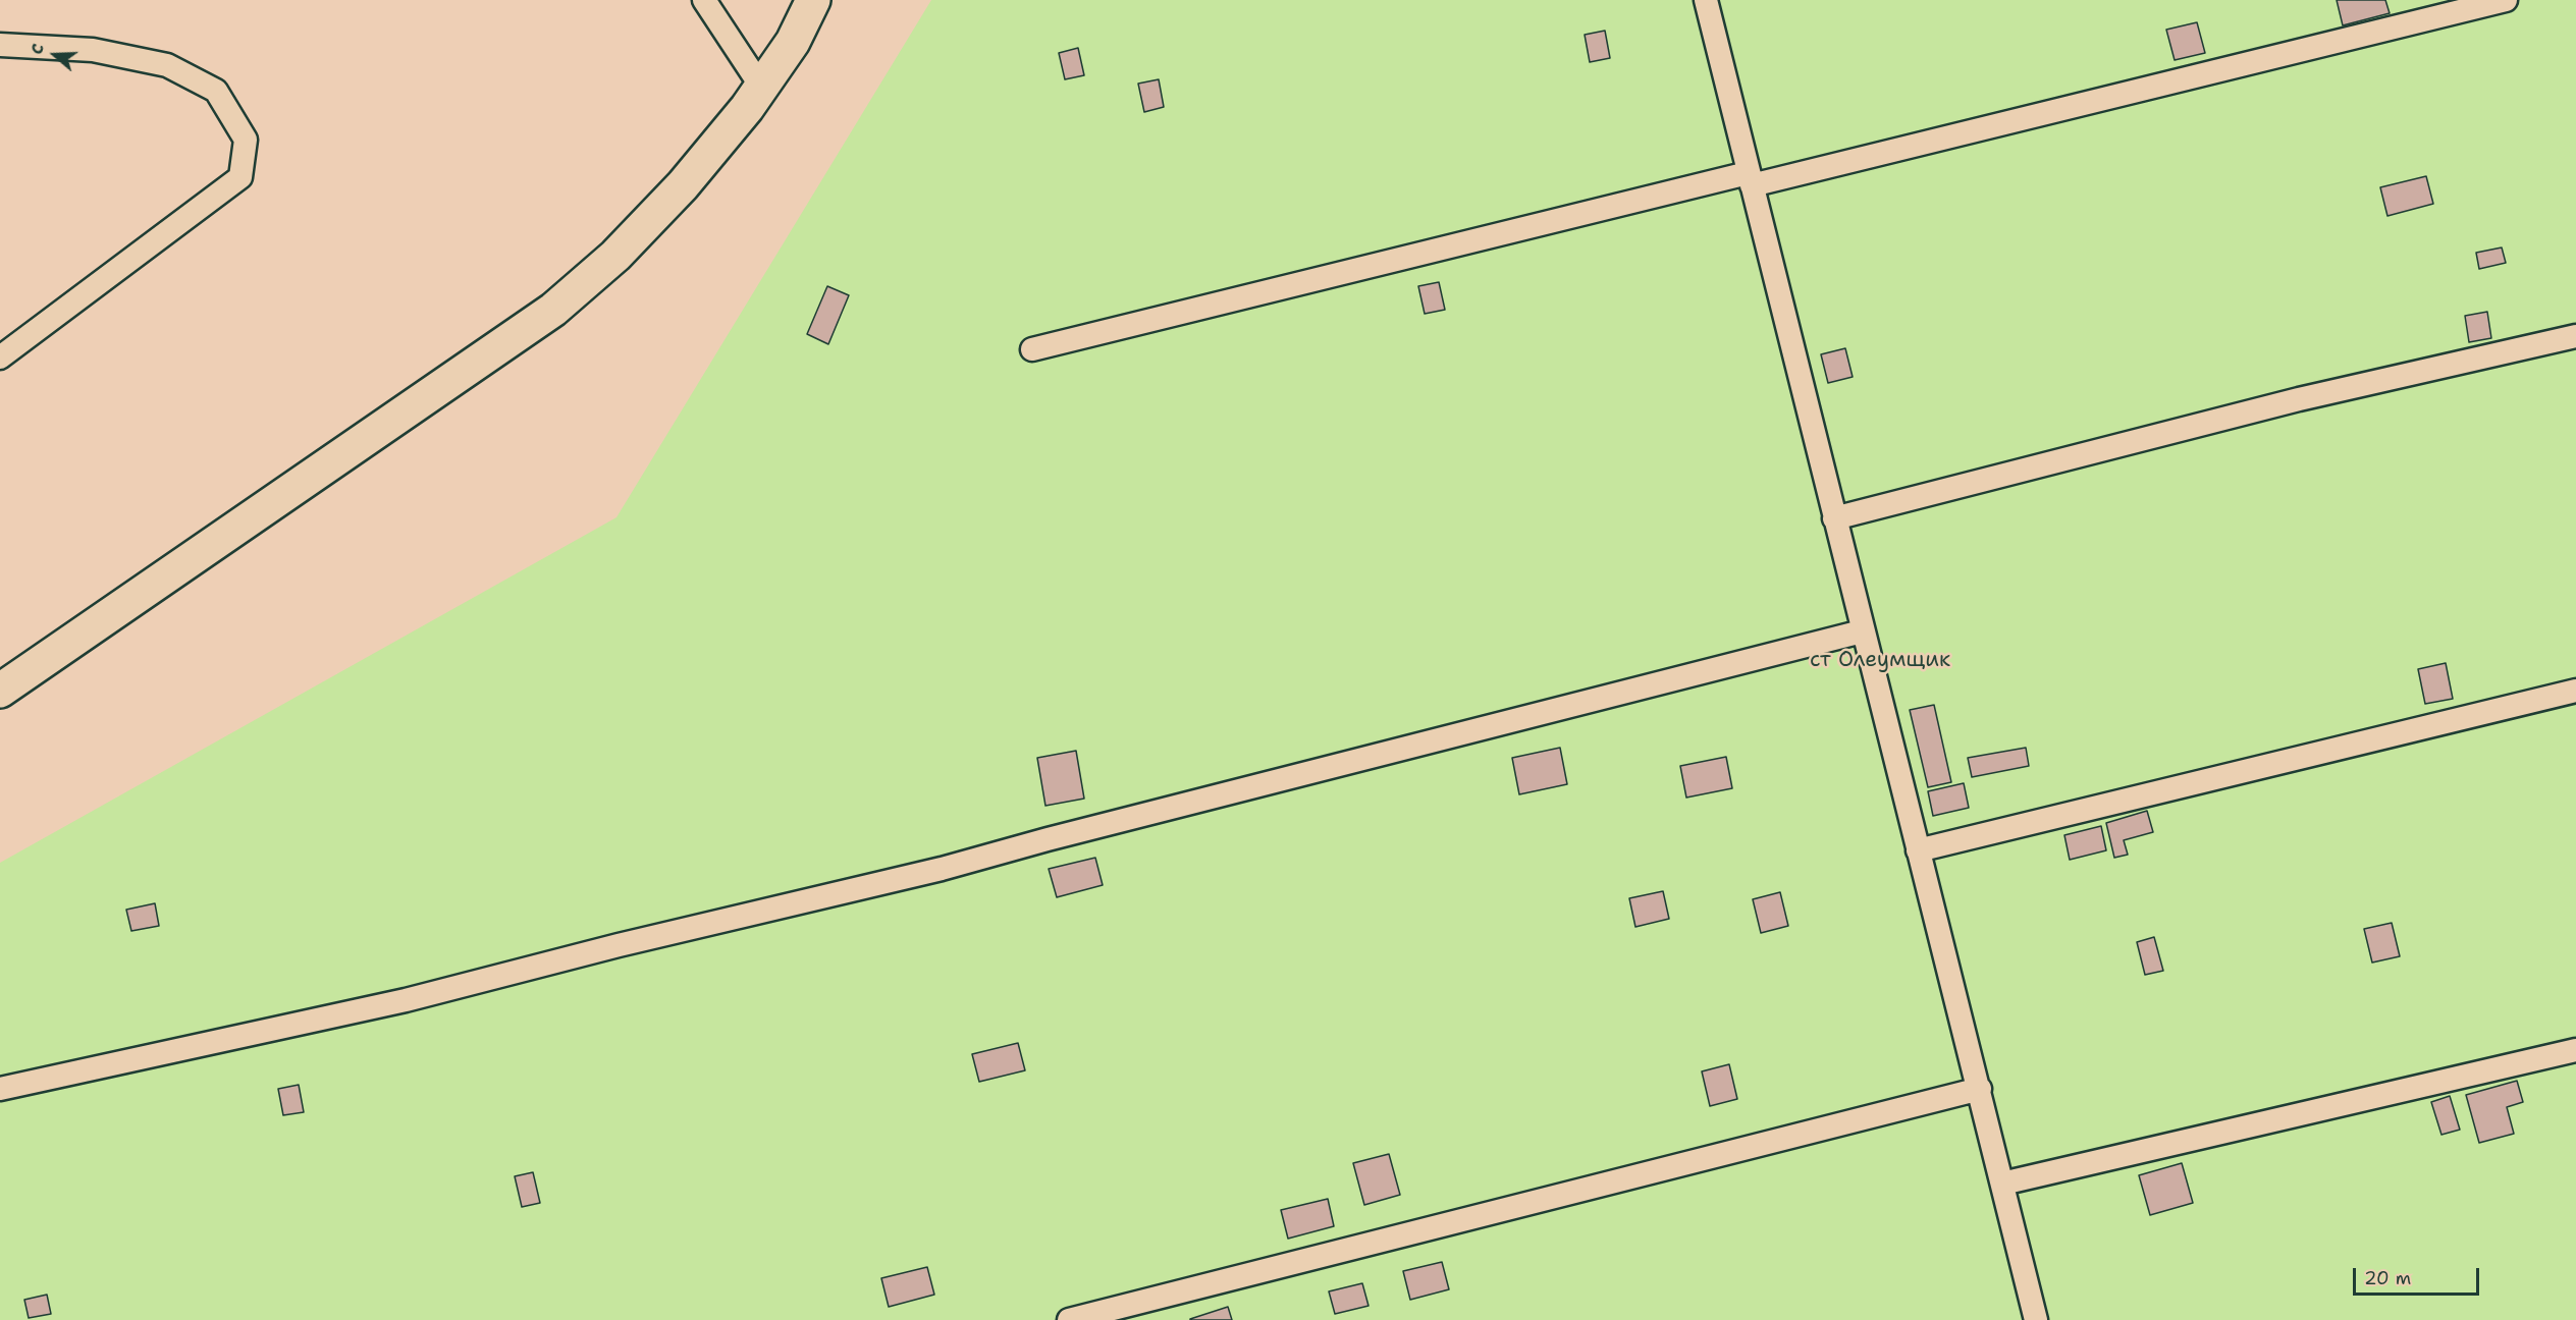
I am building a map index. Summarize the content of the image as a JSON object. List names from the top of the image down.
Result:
{
  "parks": ["ст Олеумщик"],
  "scale_bar": "20 m",
  "north": "left"
}
